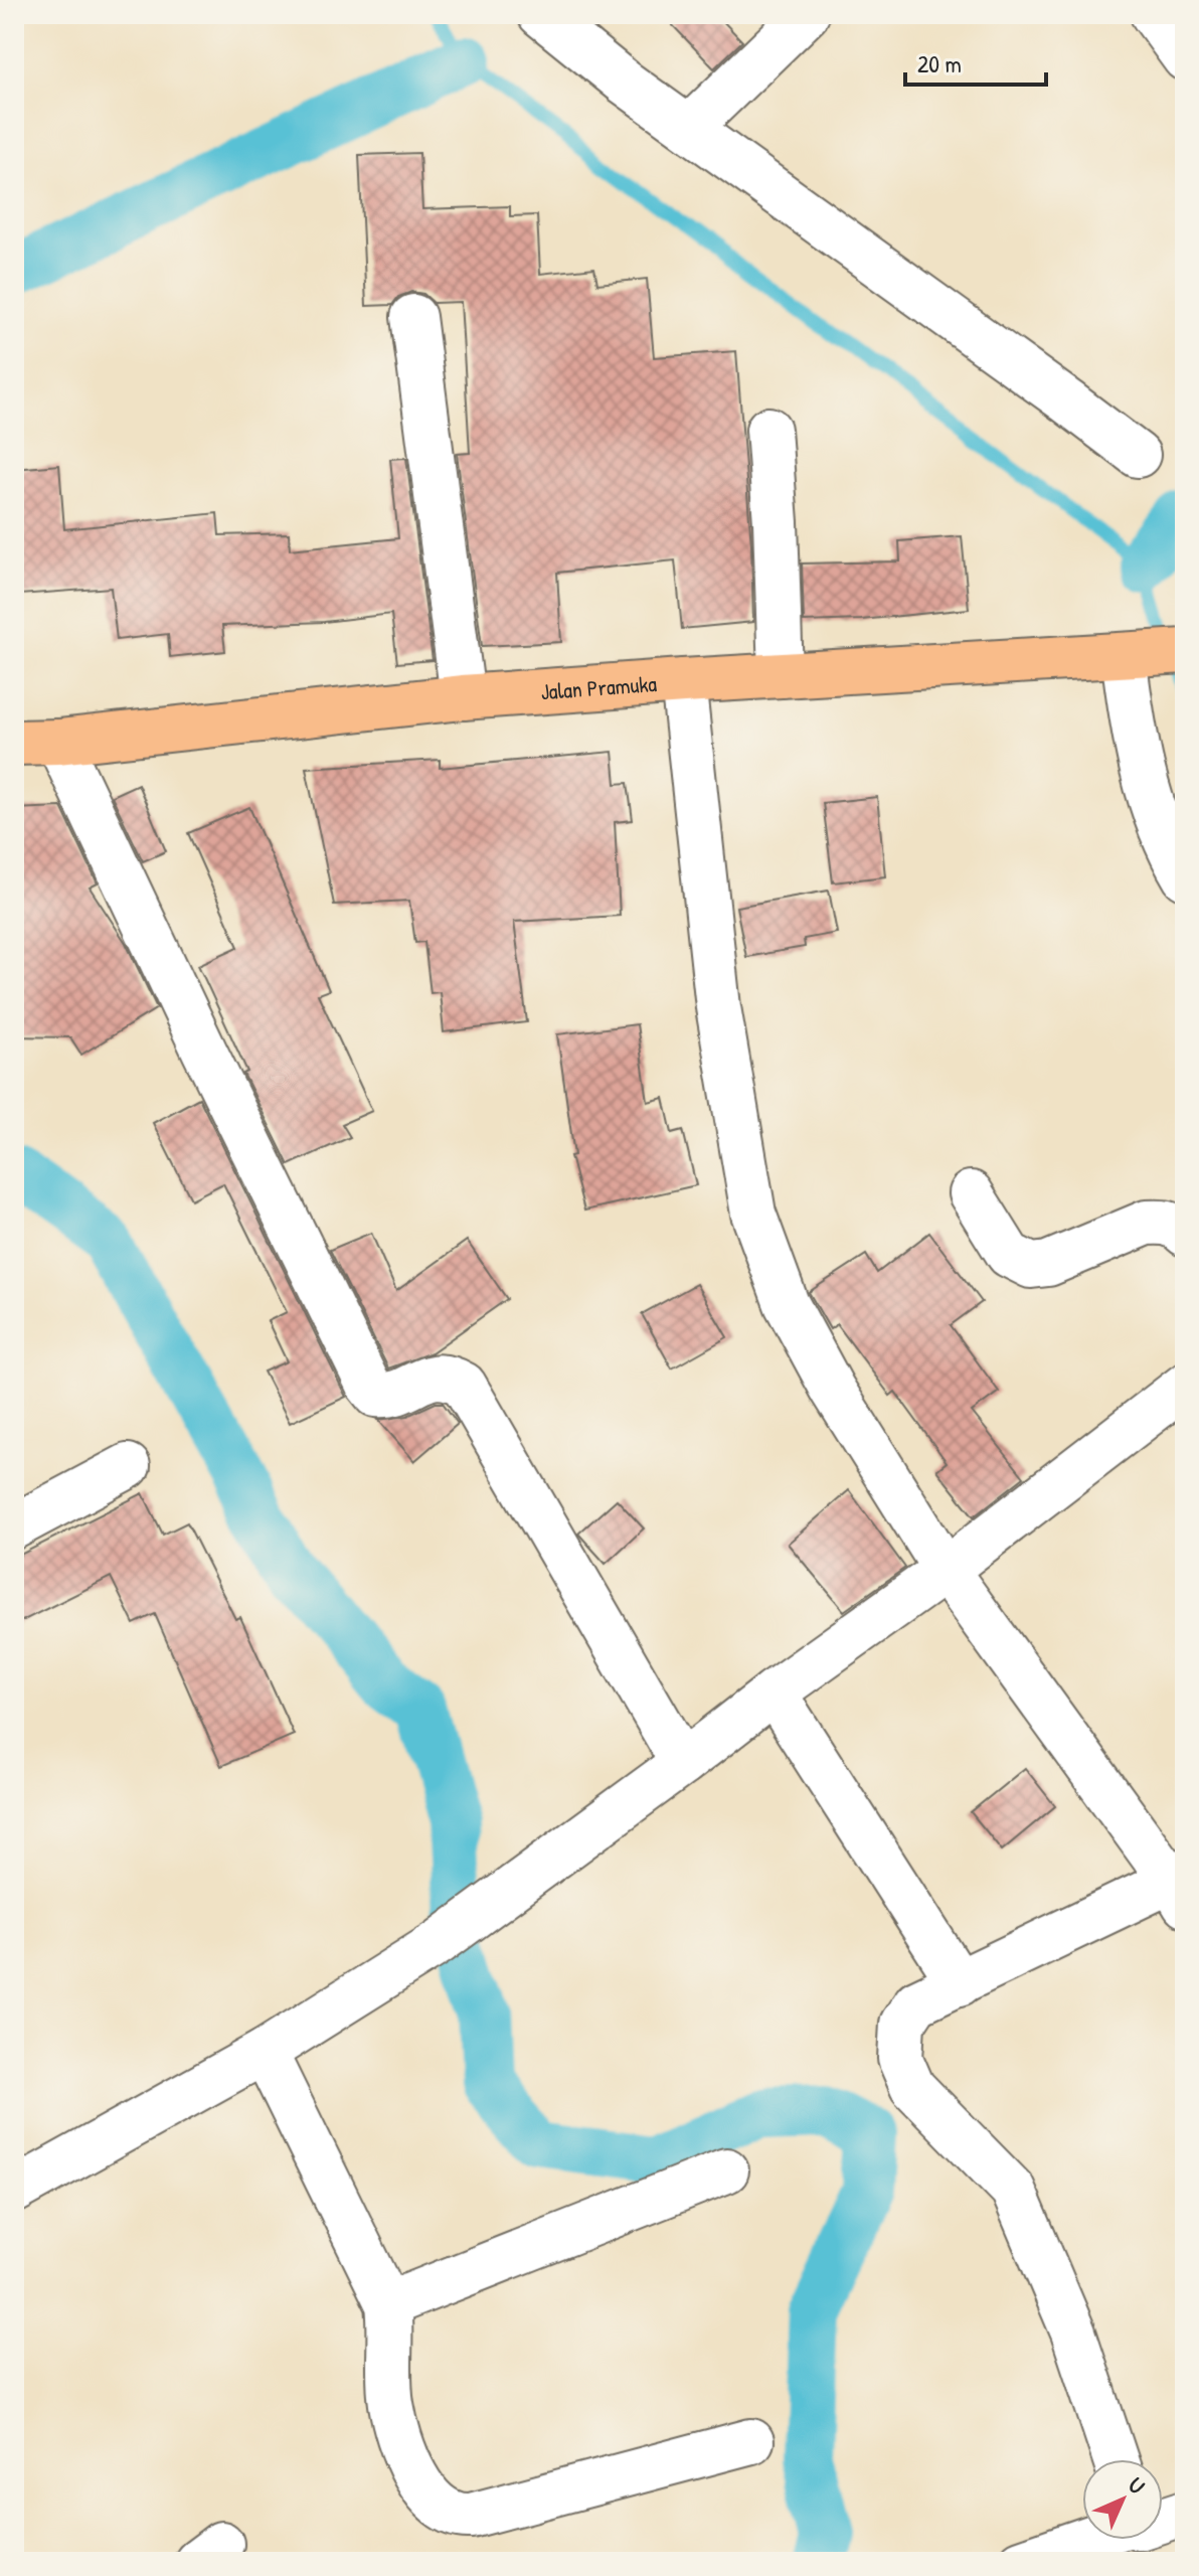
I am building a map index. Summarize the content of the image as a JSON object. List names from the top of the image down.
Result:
{
  "streets": {
    "main road": ["Jalan Pramuka"]
  },
  "scale_bar": "20 m",
  "north": "top right"
}
